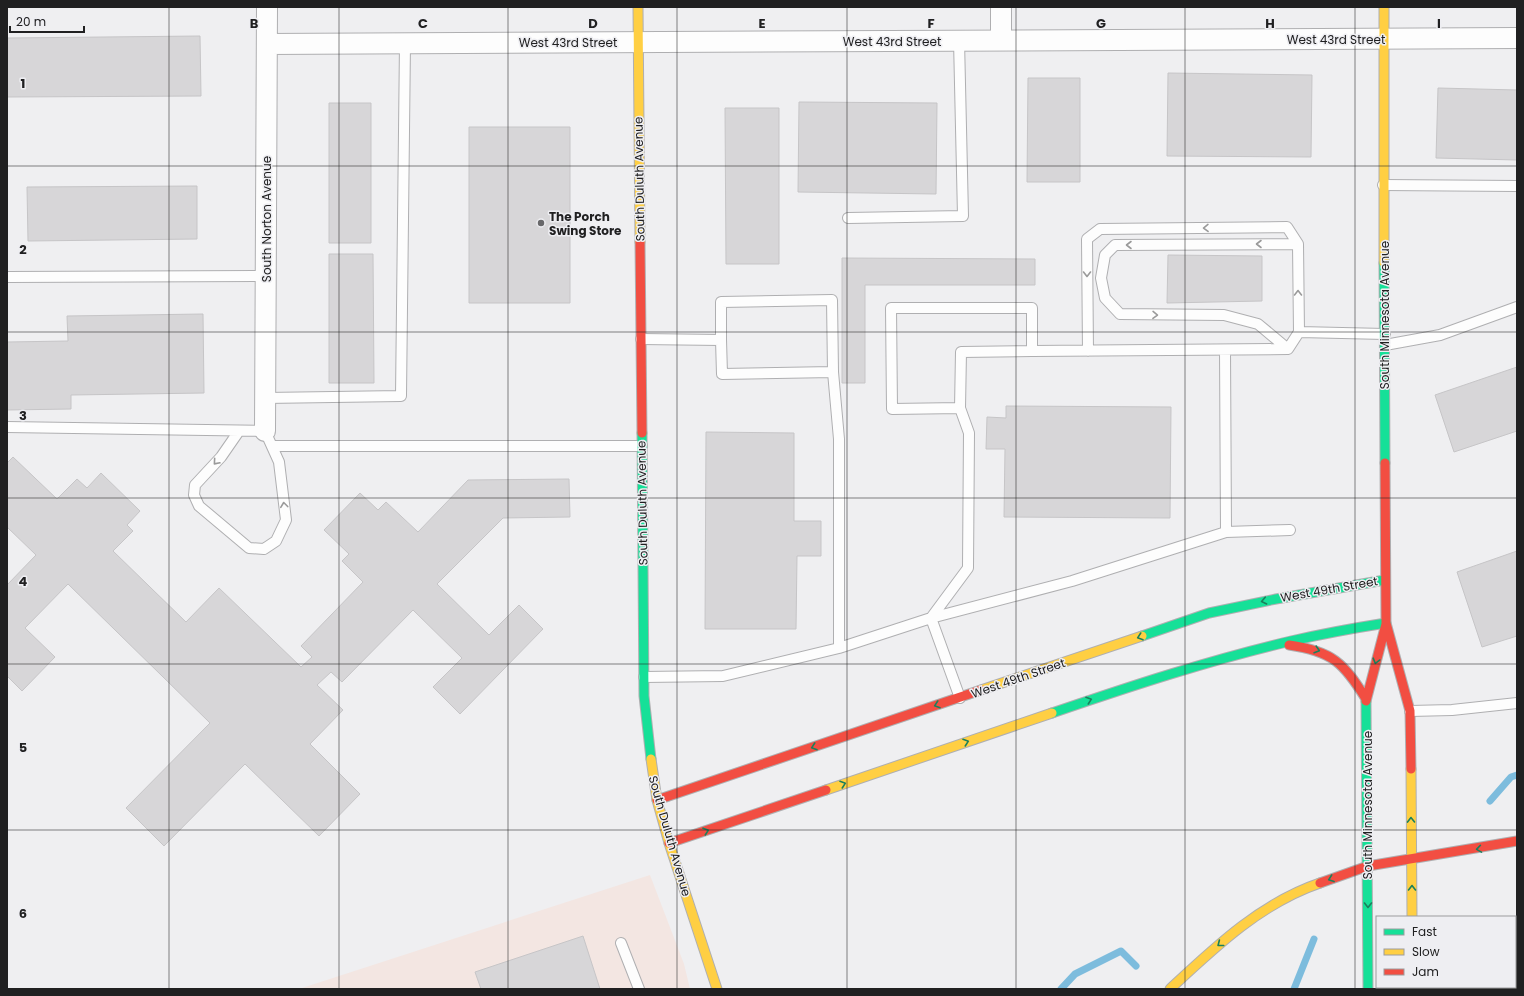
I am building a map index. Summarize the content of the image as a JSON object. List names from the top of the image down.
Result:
{
  "streets": {
    "main road": ["South Duluth Avenue", "South Minnesota Avenue", "West 49th Street"],
    "street": ["West 43rd Street", "South Norton Avenue"]
  },
  "crossings": [
    ["West 43rd Street", "South Duluth Avenue"],
    ["West 43rd Street", "South Norton Avenue"],
    ["West 43rd Street", "South Minnesota Avenue"],
    ["South Duluth Avenue", "West 49th Street"],
    ["South Minnesota Avenue", "West 49th Street"]
  ],
  "places": ["The Porch Swing Store"],
  "legend": ["Fast", "Slow", "Jam"],
  "scale_bar": "20 m",
  "grid": {
    "columns": [
      "B",
      "C",
      "D",
      "E",
      "F",
      "G",
      "H",
      "I"
    ],
    "rows": [
      "1",
      "2",
      "3",
      "4",
      "5",
      "6"
    ]
  }
}
